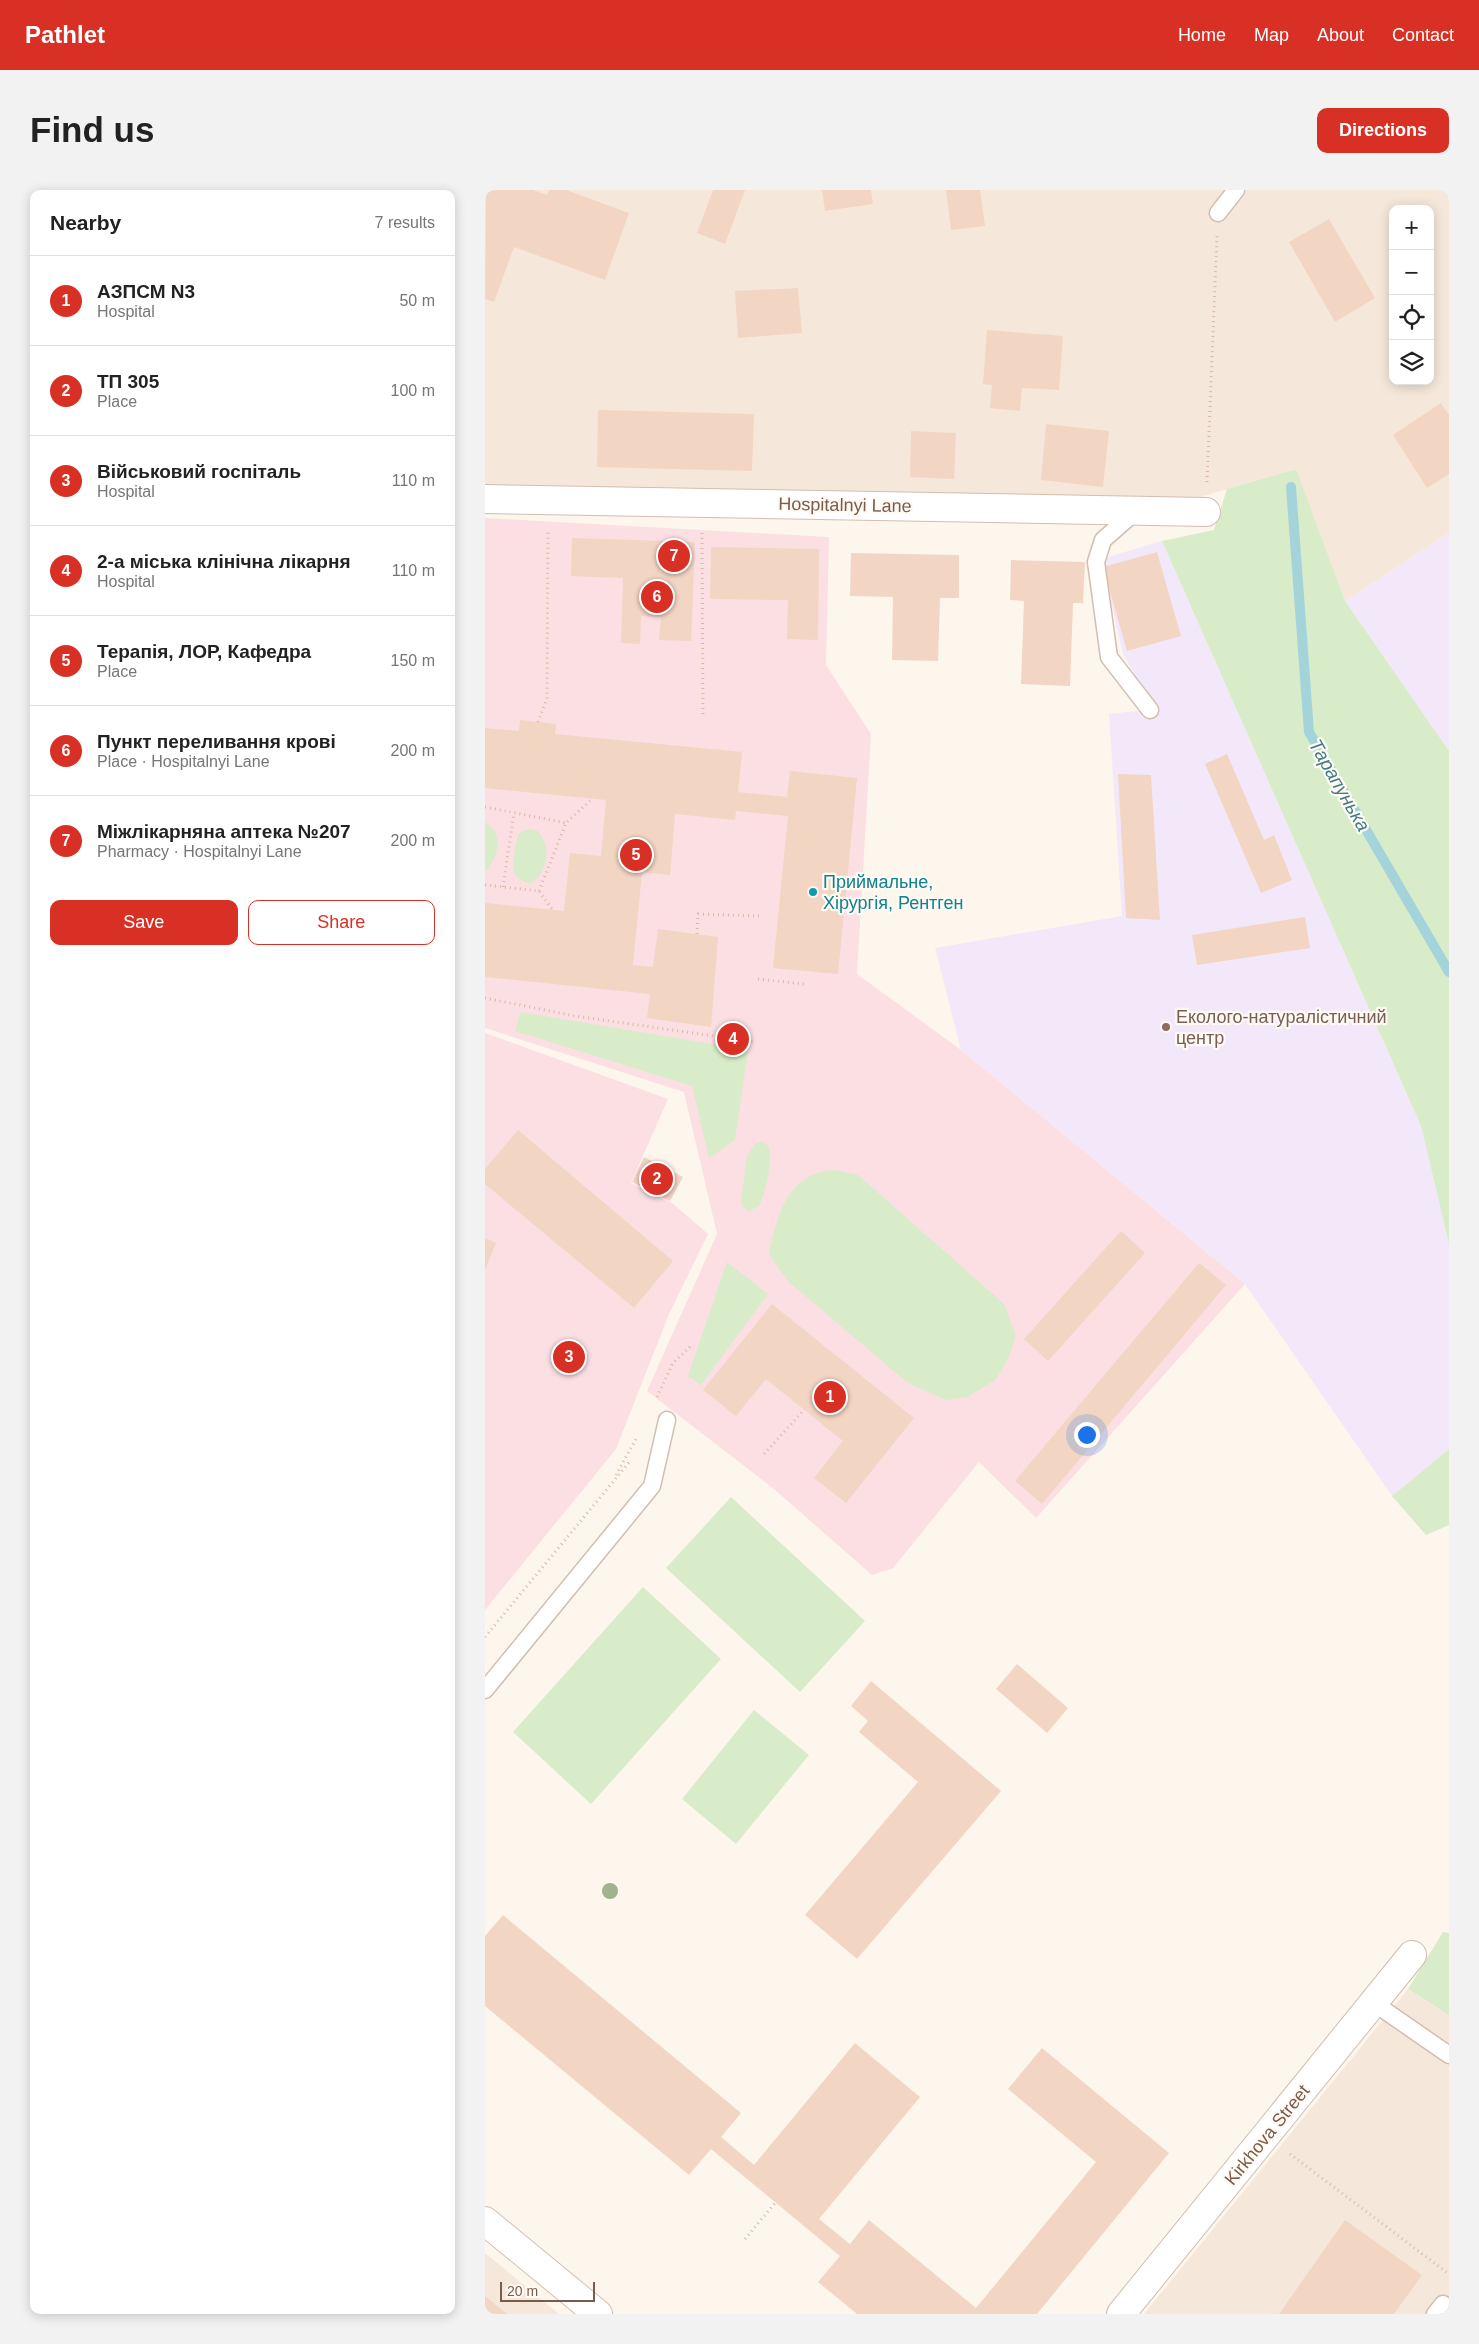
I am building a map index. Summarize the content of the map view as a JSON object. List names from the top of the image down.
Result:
{
  "streets": {
    "street": ["Hospitalnyi Lane", "Kirkhova Street"]
  },
  "water": ["Тарапунька"],
  "places": ["Приймальне, Хірургія, Рентген", "Еколого-натуралістичний центр"],
  "scale_bar": "20 m",
  "page": {
    "header": "Pathlet",
    "nav": [
      "Home",
      "Map",
      "About",
      "Contact"
    ],
    "buttons": [
      "Directions",
      ["Save", "Share"]
    ],
    "title": "Find us",
    "heading": ["Nearby", "7 results"],
    "map_buttons": ["+", "−"],
    "list": [
      {
        "mark": "1",
        "name": "АЗПСМ N3",
        "note": "Hospital",
        "value": "50 m"
      },
      {
        "mark": "2",
        "name": "ТП 305",
        "note": "Place",
        "value": "100 m"
      },
      {
        "mark": "3",
        "name": "Військовий госпіталь",
        "note": "Hospital",
        "value": "110 m"
      },
      {
        "mark": "4",
        "name": "2-а міська клінічна лікарня",
        "note": "Hospital",
        "value": "110 m"
      },
      {
        "mark": "5",
        "name": "Терапія, ЛОР, Кафедра",
        "note": "Place",
        "value": "150 m"
      },
      {
        "mark": "6",
        "name": "Пункт переливання крові",
        "note": "Place · Hospitalnyi Lane",
        "value": "200 m"
      },
      {
        "mark": "7",
        "name": "Міжлікарняна аптека №207",
        "note": "Pharmacy · Hospitalnyi Lane",
        "value": "200 m"
      }
    ],
    "pins": [
      "7",
      "6",
      "5",
      "4",
      "2",
      "3",
      "1"
    ],
    "scale": "20 m"
  }
}
